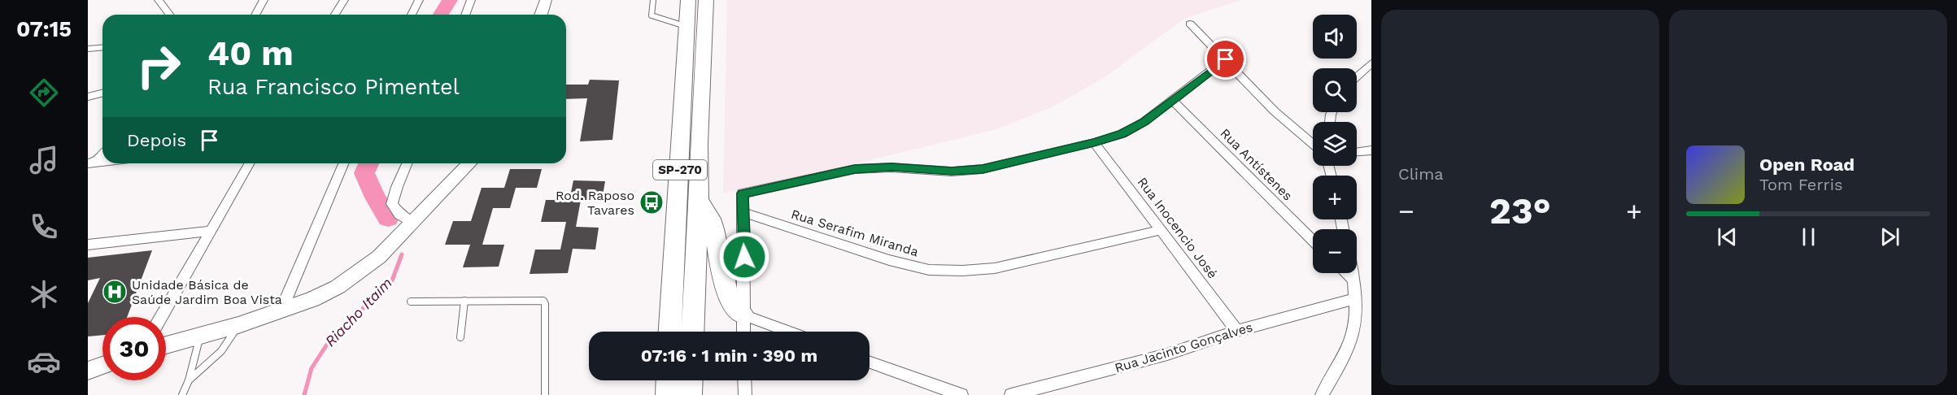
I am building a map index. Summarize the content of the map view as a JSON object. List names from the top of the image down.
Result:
{
  "streets": {
    "highway": ["SP-270"],
    "street": [
      "Rua Antístenes",
      "Rua Inocencio José",
      "Rua Serafim Miranda",
      "Rua Jacinto Gonçalves"
    ]
  },
  "crossings": [
    ["Rua Inocencio José", "Rua Serafim Miranda"],
    ["Rua Inocencio José", "Rua Jacinto Gonçalves"]
  ],
  "water": ["Riacho Itaim"],
  "places": {
    "bus stop": ["Rod. Raposo Tavares"],
    "hospital": ["Unidade Básica de Saúde Jardim Boa Vista"]
  },
  "page": {
    "tabs": "07:15",
    "tile": "Clima",
    "map_buttons": ["+", "−"],
    "turn": ["40 m", "Rua Francisco Pimentel"],
    "then": "Depois",
    "song": ["Open Road", "Tom Ferris"],
    "heat": ["−", "23°", "+"],
    "limit": "30",
    "trip": "07:16 · 1 min · 390 m"
  }
}
